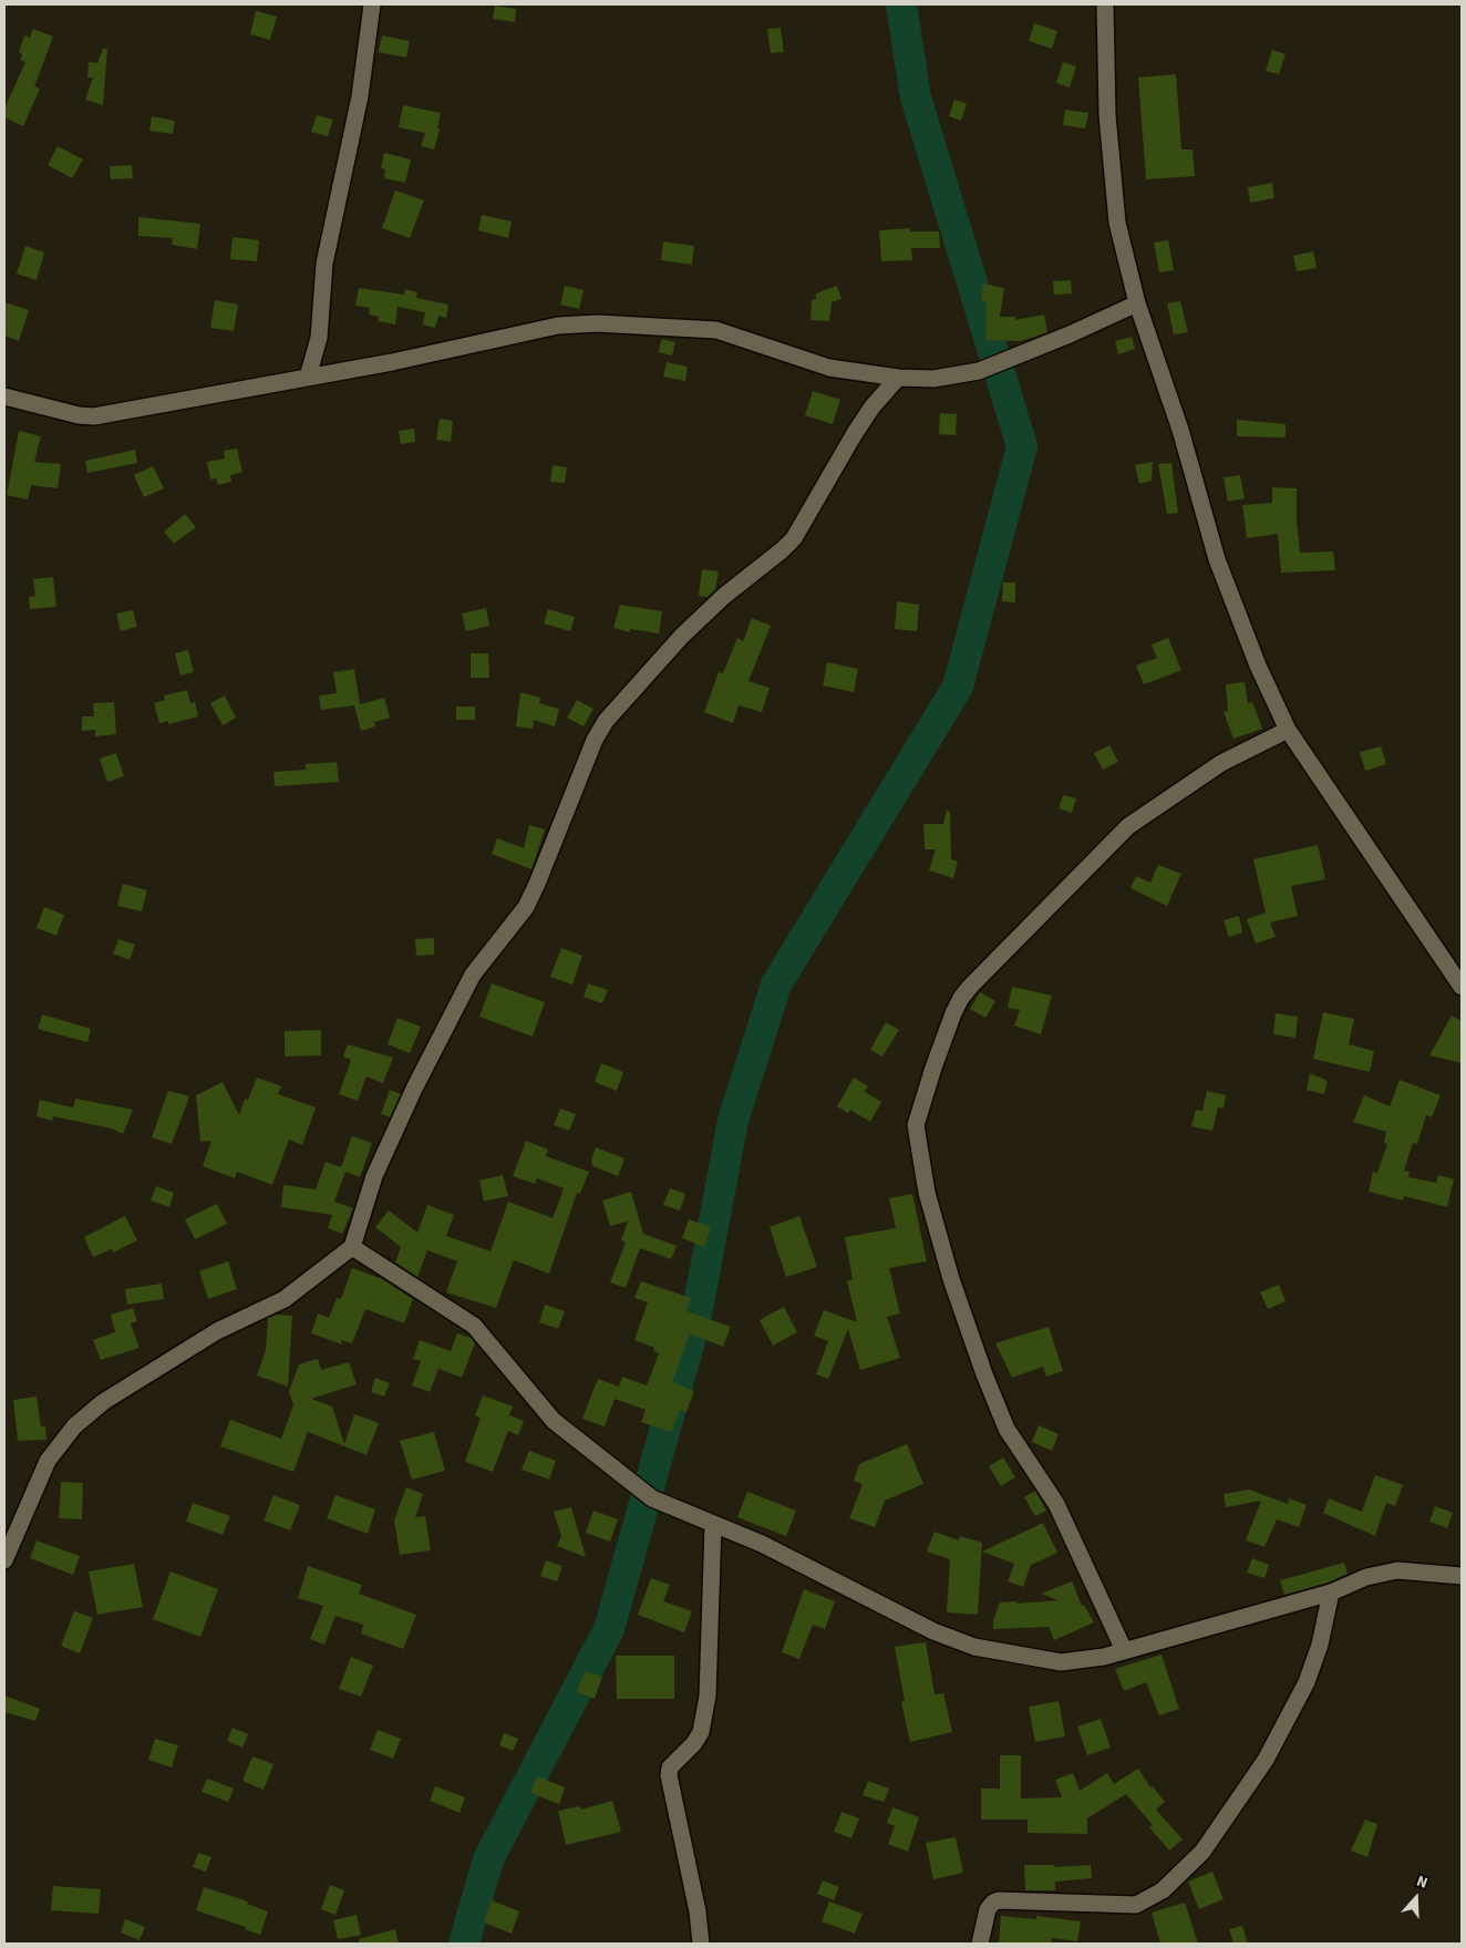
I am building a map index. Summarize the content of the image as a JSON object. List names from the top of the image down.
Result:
{
  "north": "top"
}
